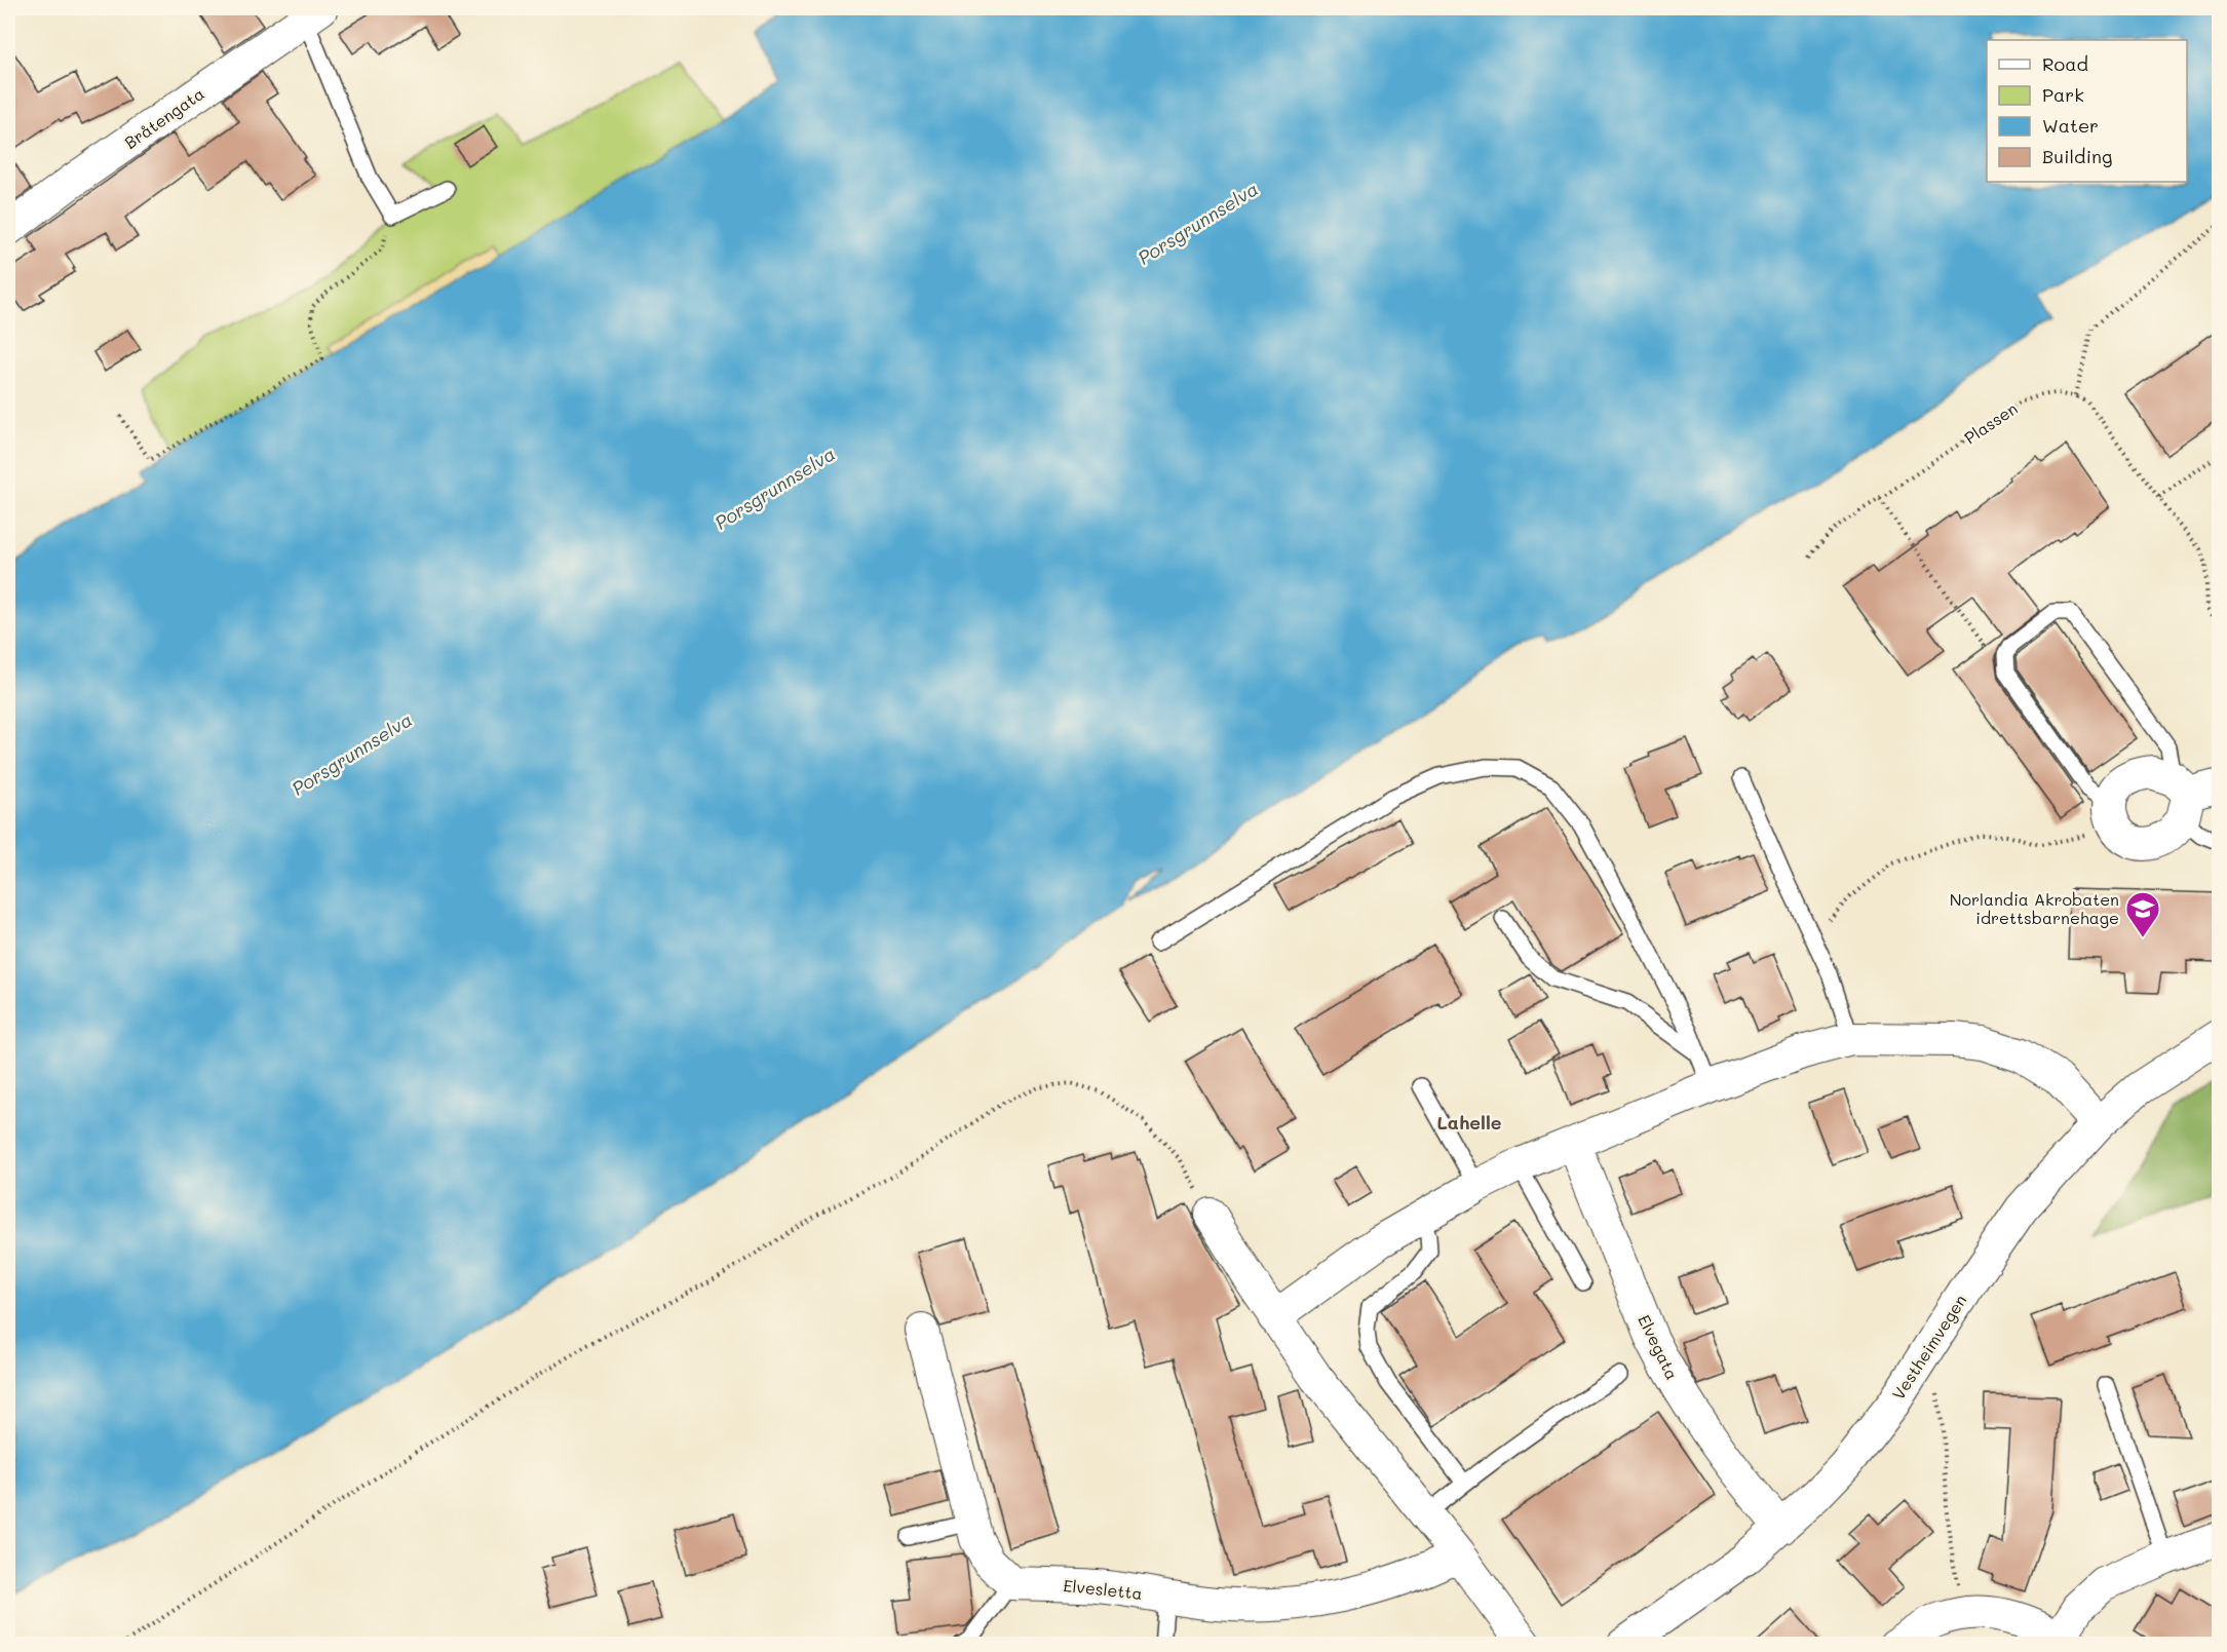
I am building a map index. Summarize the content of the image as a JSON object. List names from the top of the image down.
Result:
{
  "streets": {
    "street": [
      "Bråtengata",
      "Elvegata",
      "Vestheimvegen",
      "Elvesletta"
    ],
    "path": ["Plassen"]
  },
  "crossings": [
    ["Elvegata", "Vestheimvegen"]
  ],
  "districts": ["Lahelle"],
  "water": ["Porsgrunnselva"],
  "places": {
    "school or university": ["Norlandia Akrobaten idrettsbarnehage"]
  },
  "legend": [
    "Road",
    "Park",
    "Water",
    "Building"
  ]
}
